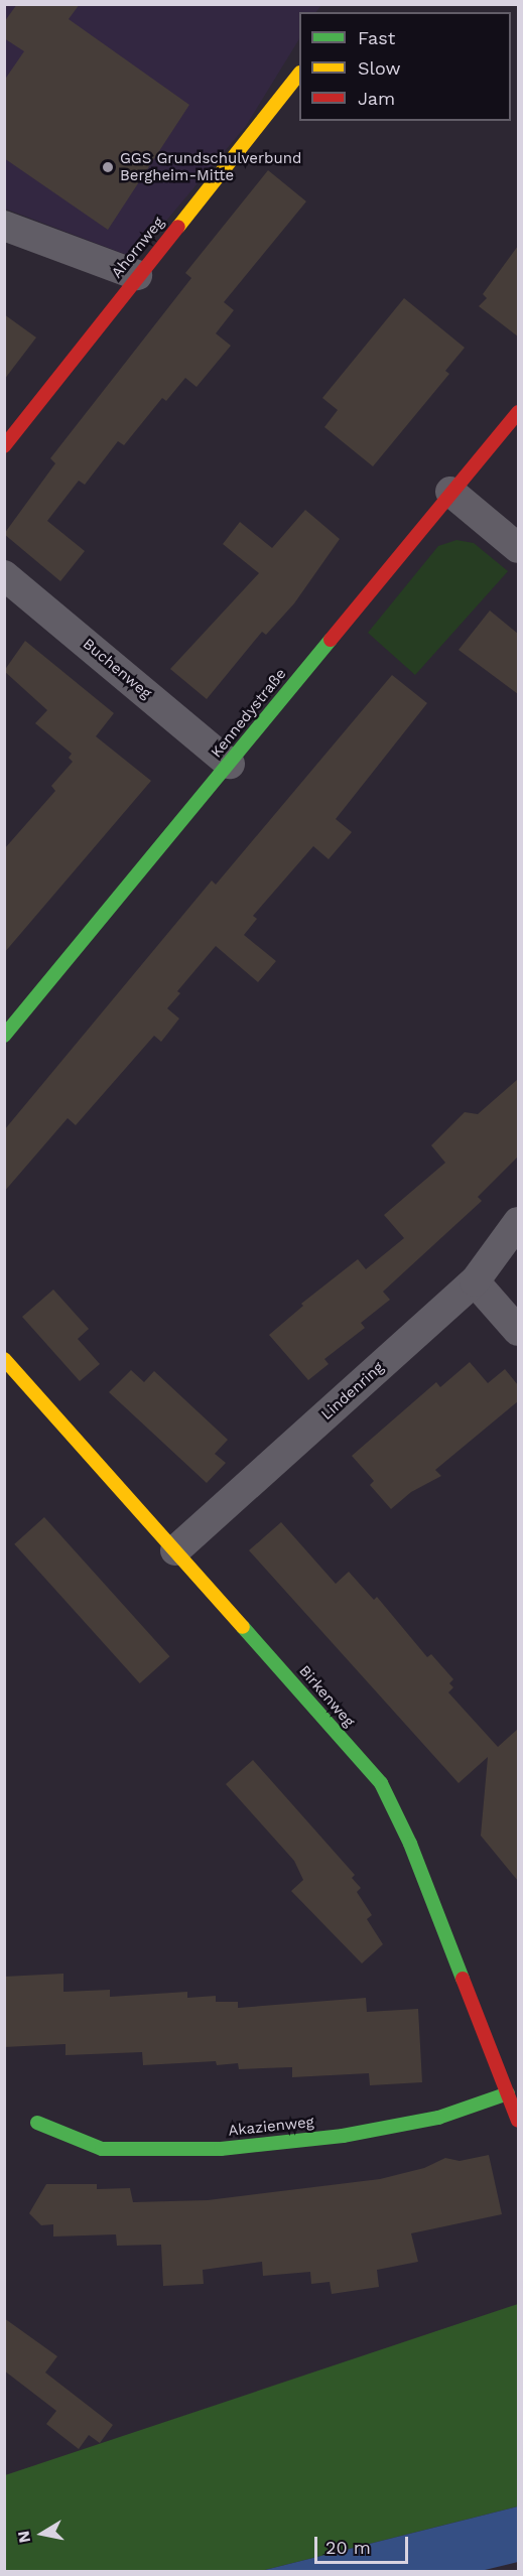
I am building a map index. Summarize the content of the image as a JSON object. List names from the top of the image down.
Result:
{
  "streets": {
    "street": [
      "Ahornweg",
      "Buchenweg",
      "Kennedystraße",
      "Lindenring",
      "Birkenweg",
      "Akazienweg"
    ]
  },
  "crossings": [
    ["Buchenweg", "Kennedystraße"],
    ["Lindenring", "Birkenweg"],
    ["Birkenweg", "Akazienweg"]
  ],
  "places": ["GGS Grundschulverbund Bergheim-Mitte"],
  "legend": ["Fast", "Slow", "Jam"],
  "scale_bar": "20 m",
  "north": "left"
}
